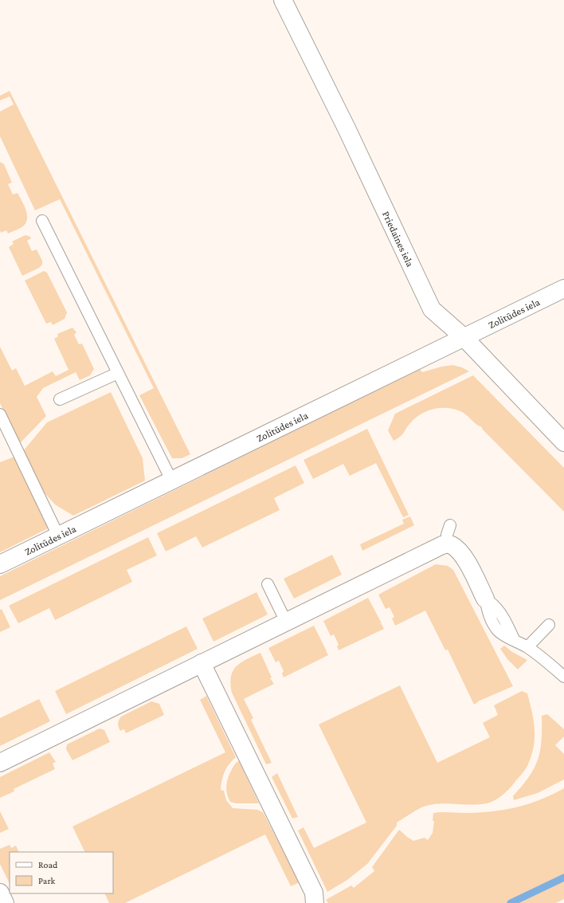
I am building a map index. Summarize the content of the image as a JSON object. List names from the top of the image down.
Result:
{
  "streets": {
    "street": ["Priedaines iela", "Zolitūdes iela"]
  },
  "crossings": [
    ["Priedaines iela", "Zolitūdes iela"]
  ],
  "legend": ["Road", "Park"]
}
